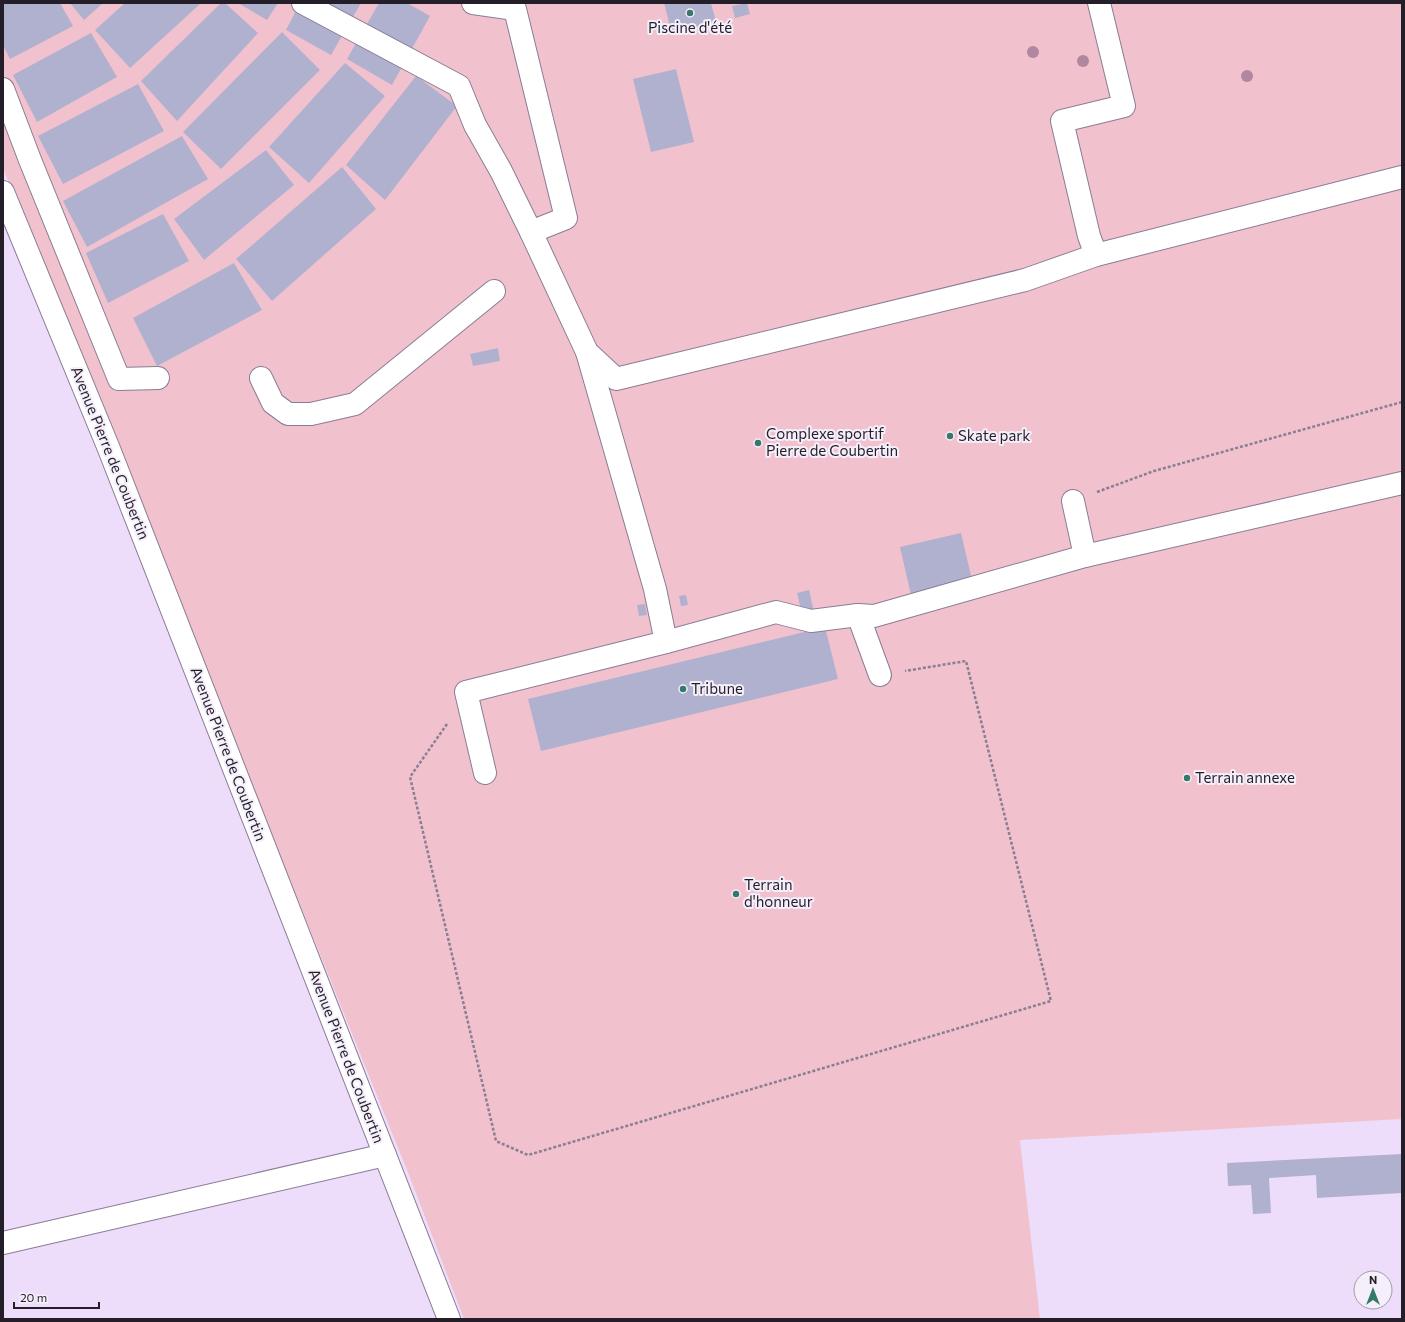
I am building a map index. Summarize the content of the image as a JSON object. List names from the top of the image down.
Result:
{
  "streets": {
    "street": ["Avenue Pierre de Coubertin"]
  },
  "places": [
    "Piscine d'été",
    "Skate park",
    "Complexe sportif Pierre de Coubertin",
    "Tribune",
    "Terrain annexe",
    "Terrain d'honneur"
  ],
  "scale_bar": "20 m",
  "north": "top"
}
